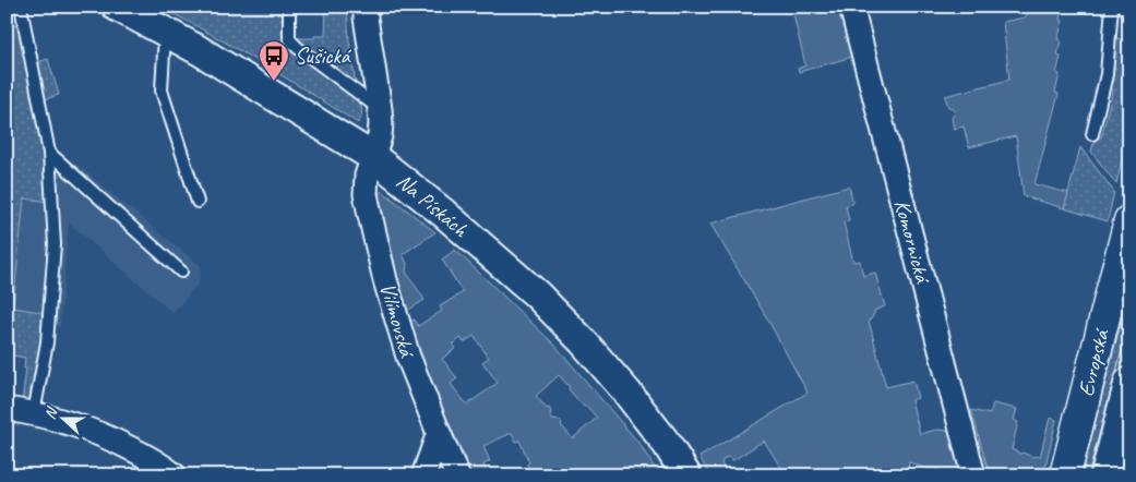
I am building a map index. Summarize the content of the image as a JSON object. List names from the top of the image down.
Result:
{
  "streets": {
    "main road": ["Evropská"],
    "street": ["Na Pískách", "Komornická", "Vilímovská"]
  },
  "crossings": [
    ["Na Pískách", "Vilímovská"]
  ],
  "places": {
    "bus stop": ["Sušická"]
  },
  "north": "left"
}
